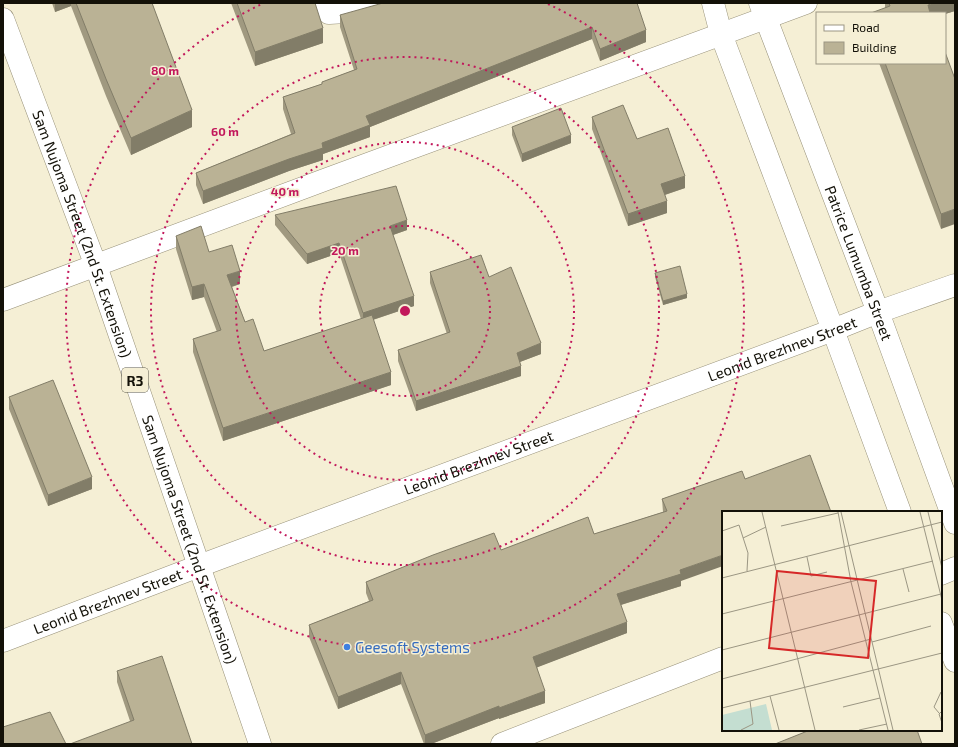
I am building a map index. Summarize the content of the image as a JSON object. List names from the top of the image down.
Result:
{
  "streets": {
    "main road": [
      "Sam Nujoma Street (2nd St. Extension)",
      "Patrice Lumumba Street",
      "Leonid Brezhnev Street",
      "R3"
    ]
  },
  "crossings": [
    ["Sam Nujoma Street (2nd St. Extension)", "Leonid Brezhnev Street"],
    ["Patrice Lumumba Street", "Leonid Brezhnev Street"]
  ],
  "places": ["Geesoft Systems"],
  "legend": ["Road", "Building"],
  "rings": [
    "80 m",
    "60 m",
    "40 m",
    "20 m"
  ]
}
